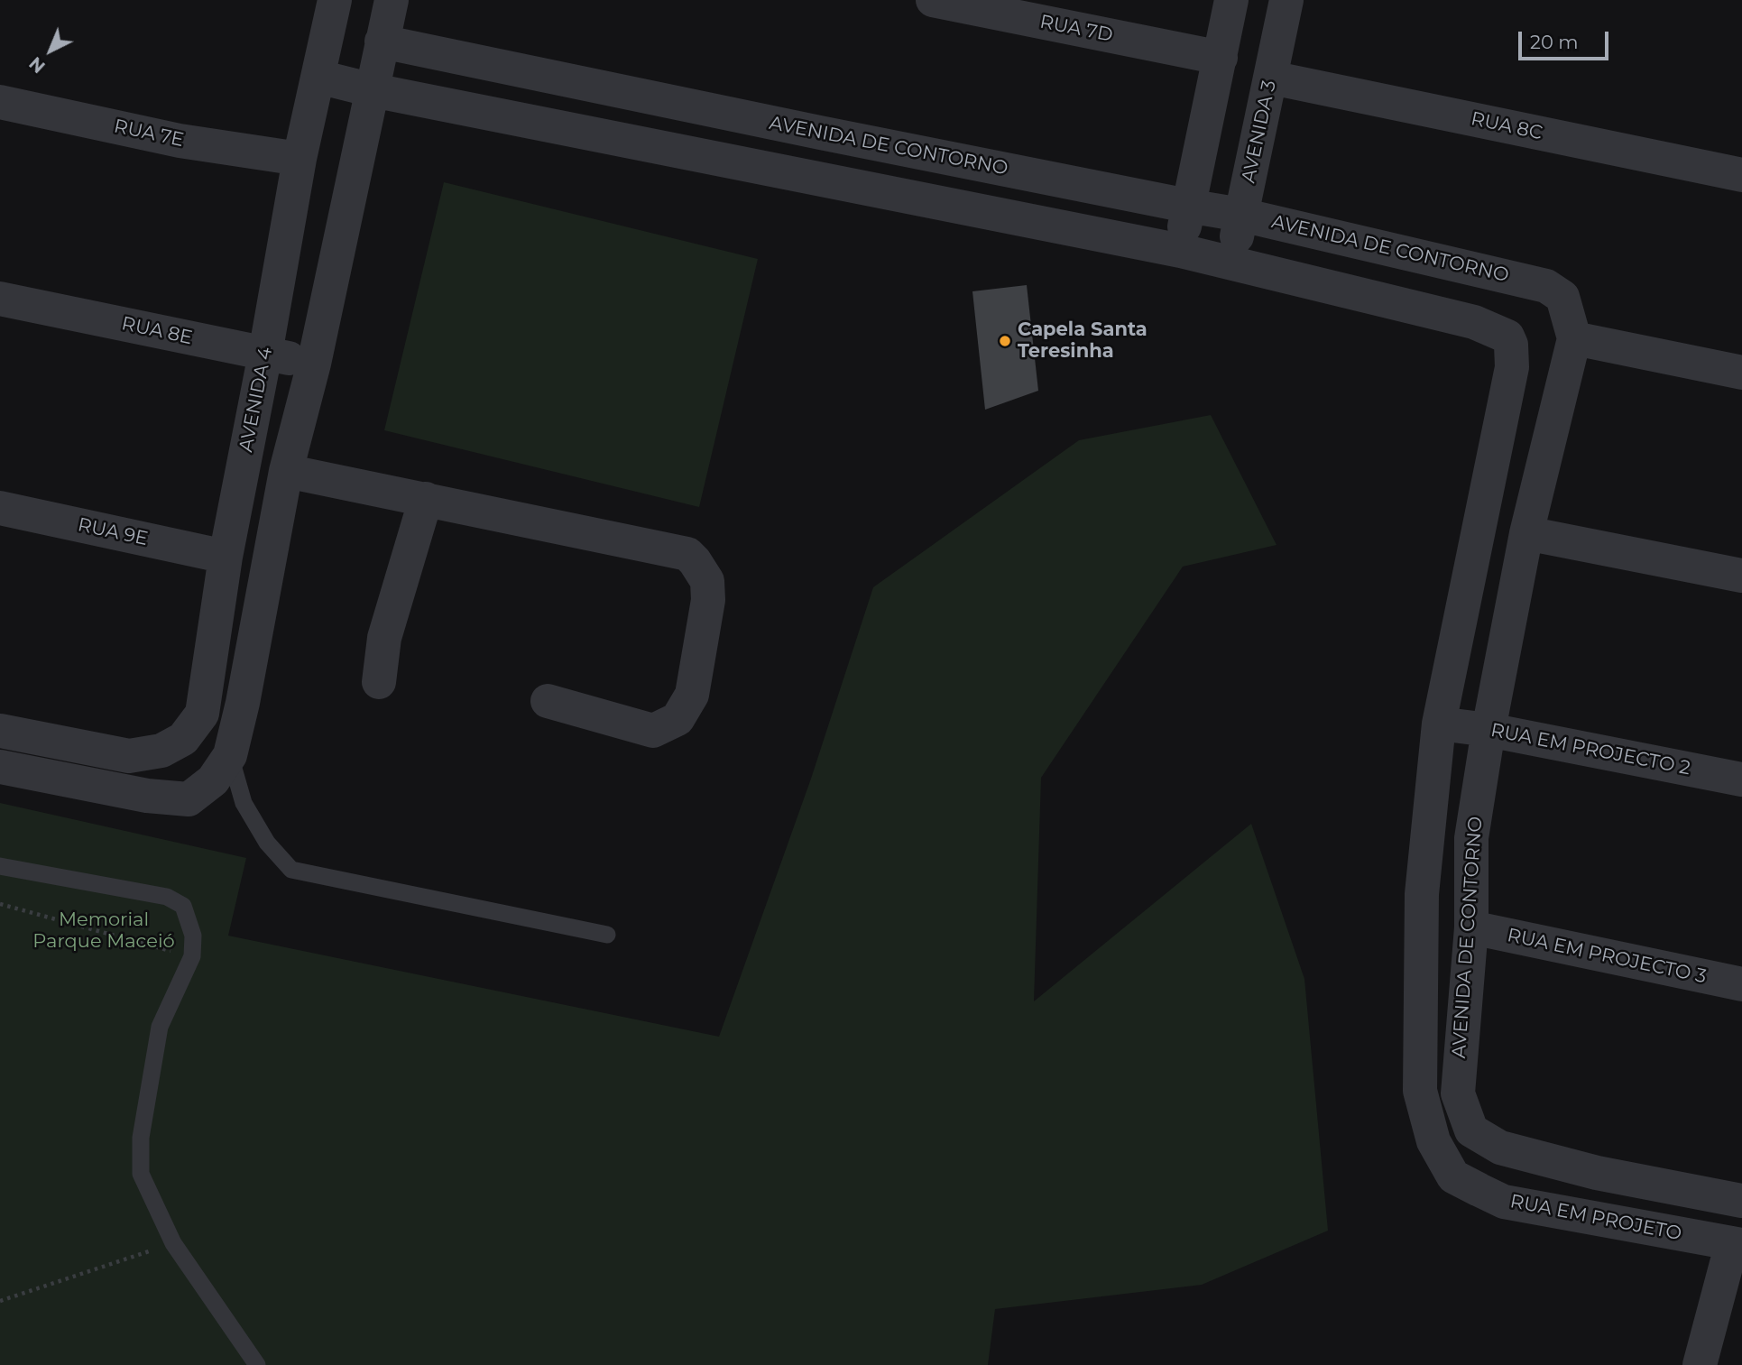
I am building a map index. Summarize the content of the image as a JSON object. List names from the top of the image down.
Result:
{
  "streets": {
    "street": [
      "RUA 7D",
      "RUA 8C",
      "AVENIDA 3",
      "RUA 7E",
      "AVENIDA DE CONTORNO",
      "RUA 8E",
      "AVENIDA 4",
      "RUA 9E",
      "RUA EM PROJECTO 2",
      "RUA EM PROJECTO 3",
      "RUA EM PROJETO"
    ]
  },
  "crossings": [
    ["RUA 8C", "AVENIDA 3"],
    ["AVENIDA 3", "AVENIDA DE CONTORNO"],
    ["RUA 7E", "AVENIDA 4"],
    ["AVENIDA DE CONTORNO", "AVENIDA 4"],
    ["AVENIDA DE CONTORNO", "RUA EM PROJECTO 2"],
    ["AVENIDA DE CONTORNO", "RUA EM PROJECTO 3"],
    ["AVENIDA DE CONTORNO", "RUA EM PROJETO"],
    ["RUA 8E", "AVENIDA 4"],
    ["AVENIDA 4", "RUA 9E"]
  ],
  "parks": ["Memorial Parque Maceió"],
  "places": ["Capela Santa Teresinha"],
  "scale_bar": "20 m",
  "north": "bottom left"
}
